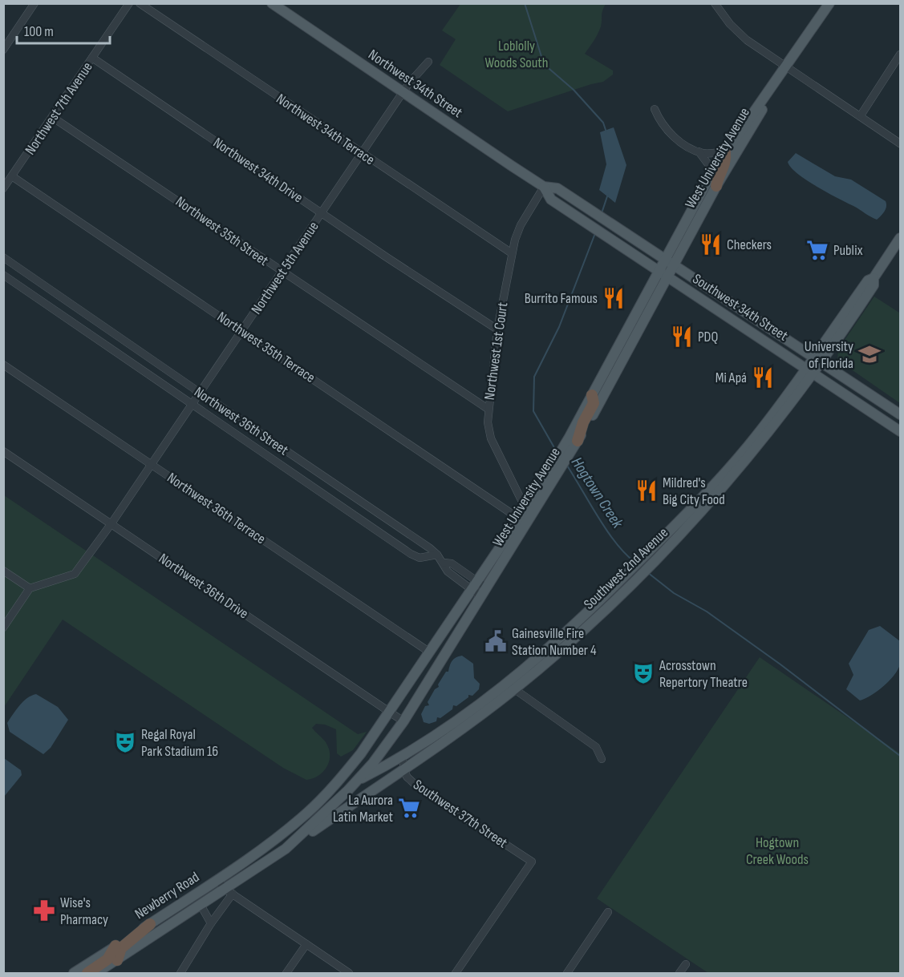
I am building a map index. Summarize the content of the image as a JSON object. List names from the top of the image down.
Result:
{
  "streets": {
    "main road": [
      "Northwest 34th Street",
      "West University Avenue",
      "Southwest 34th Street",
      "Southwest 2nd Avenue",
      "Newberry Road"
    ],
    "street": [
      "Northwest 7th Avenue",
      "Northwest 34th Terrace",
      "Northwest 34th Drive",
      "Northwest 35th Street",
      "Northwest 5th Avenue",
      "Northwest 35th Terrace",
      "Northwest 1st Court",
      "Northwest 36th Street",
      "Northwest 36th Terrace",
      "Northwest 36th Drive",
      "Southwest 37th Street"
    ]
  },
  "crossings": [
    ["Northwest 34th Street", "West University Avenue"],
    ["Northwest 34th Street", "Northwest 5th Avenue"],
    ["Northwest 34th Street", "Southwest 34th Street"],
    ["Northwest 34th Street", "Northwest 1st Court"],
    ["Northwest 7th Avenue", "Northwest 34th Drive"],
    ["Northwest 7th Avenue", "Northwest 35th Street"],
    ["Northwest 7th Avenue", "Northwest 35th Terrace"],
    ["Northwest 34th Terrace", "Northwest 5th Avenue"],
    ["Northwest 34th Terrace", "Northwest 1st Court"],
    ["West University Avenue", "Southwest 34th Street"],
    ["West University Avenue", "Northwest 35th Terrace"],
    ["West University Avenue", "Northwest 1st Court"],
    ["West University Avenue", "Northwest 36th Street"],
    ["West University Avenue", "Northwest 36th Terrace"],
    ["West University Avenue", "Southwest 2nd Avenue"],
    ["West University Avenue", "Northwest 36th Drive"],
    ["West University Avenue", "Newberry Road"],
    ["Northwest 34th Drive", "Northwest 5th Avenue"],
    ["Northwest 34th Drive", "Northwest 1st Court"],
    ["Northwest 35th Street", "Northwest 5th Avenue"],
    ["Northwest 35th Street", "Northwest 1st Court"],
    ["Northwest 5th Avenue", "Northwest 35th Terrace"],
    ["Northwest 5th Avenue", "Northwest 36th Street"],
    ["Northwest 5th Avenue", "Northwest 36th Terrace"],
    ["Northwest 5th Avenue", "Northwest 36th Drive"],
    ["Southwest 34th Street", "Southwest 2nd Avenue"],
    ["Southwest 2nd Avenue", "Southwest 37th Street"]
  ],
  "water": ["Hogtown Creek"],
  "parks": ["Loblolly Woods South", "Hogtown Creek Woods"],
  "places": {
    "restaurant": [
      "Checkers",
      "Burrito Famous",
      "PDQ",
      "Mi Apá",
      "Mildred's Big City Food"
    ],
    "supermarket": ["Publix", "La Aurora Latin Market"],
    "school or university": ["University of Florida"],
    "public building": ["Gainesville Fire Station Number 4"],
    "theatre": ["Acrosstown Repertory Theatre", "Regal Royal Park Stadium 16"],
    "pharmacy": ["Wise's Pharmacy"]
  },
  "scale_bar": "100 m"
}
